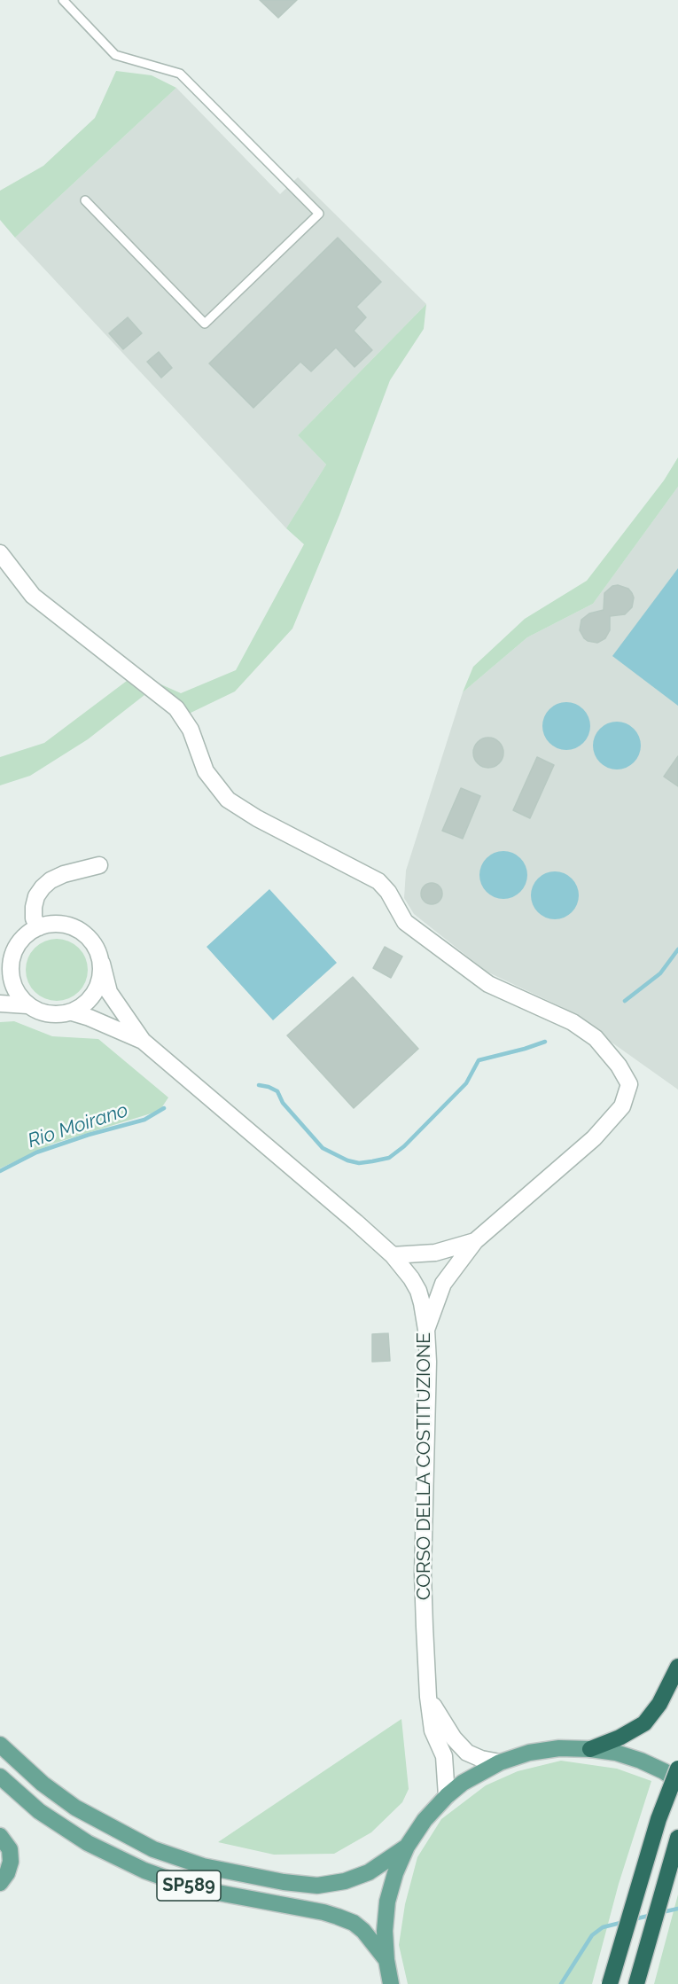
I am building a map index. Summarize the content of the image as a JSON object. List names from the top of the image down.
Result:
{
  "streets": {
    "main road": ["SP589"],
    "street": ["CORSO DELLA COSTITUZIONE"]
  },
  "water": ["Rio Moirano"]
}
